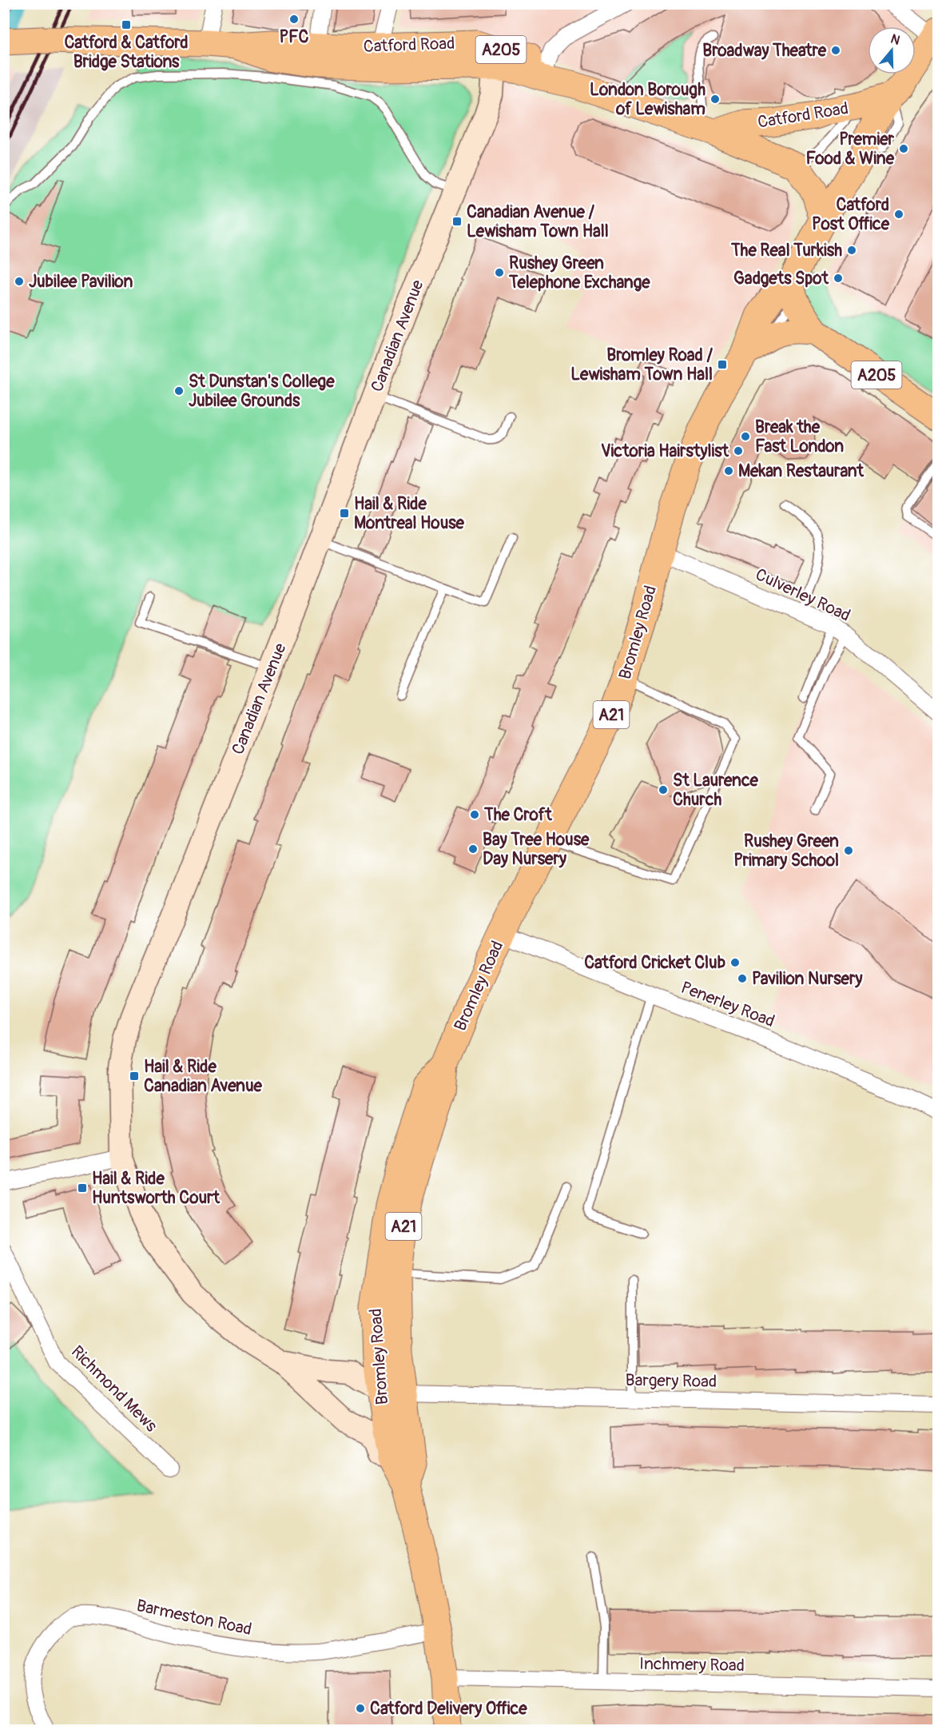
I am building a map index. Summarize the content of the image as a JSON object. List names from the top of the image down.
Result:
{
  "streets": {
    "highway": [
      "Catford Road",
      "A205",
      "Bromley Road",
      "A21"
    ],
    "street": [
      "Canadian Avenue",
      "Culverley Road",
      "Penerley Road",
      "Bargery Road",
      "Richmond Mews",
      "Barmeston Road",
      "Inchmery Road"
    ]
  },
  "crossings": [
    ["Catford Road", "Canadian Avenue"],
    ["A205", "Bromley Road"],
    ["Canadian Avenue", "Bromley Road"],
    ["Canadian Avenue", "Bargery Road"],
    ["Culverley Road", "Bromley Road"],
    ["Bromley Road", "Penerley Road"],
    ["Bromley Road", "Bargery Road"],
    ["Bromley Road", "Barmeston Road"],
    ["Bromley Road", "Inchmery Road"]
  ],
  "places": {
    "other": [
      "PFC",
      "Broadway Theatre",
      "London Borough of Lewisham",
      "Premier Food & Wine",
      "Catford Post Office",
      "The Real Turkish",
      "Rushey Green Telephone Exchange",
      "Gadgets Spot",
      "Jubilee Pavilion",
      "St Dunstan's College Jubilee Grounds",
      "Break the Fast London",
      "Victoria Hairstylist",
      "Mekan Restaurant",
      "St Laurence Church",
      "The Croft",
      "Bay Tree House Day Nursery",
      "Rushey Green Primary School",
      "Catford Cricket Club",
      "Pavilion Nursery",
      "Catford Delivery Office"
    ],
    "transit": [
      "Catford & Catford Bridge Stations",
      "Canadian Avenue / Lewisham Town Hall",
      "Bromley Road / Lewisham Town Hall",
      "Hail & Ride Montreal House",
      "Hail & Ride Canadian Avenue",
      "Hail & Ride Huntsworth Court"
    ]
  },
  "north": "top"
}
